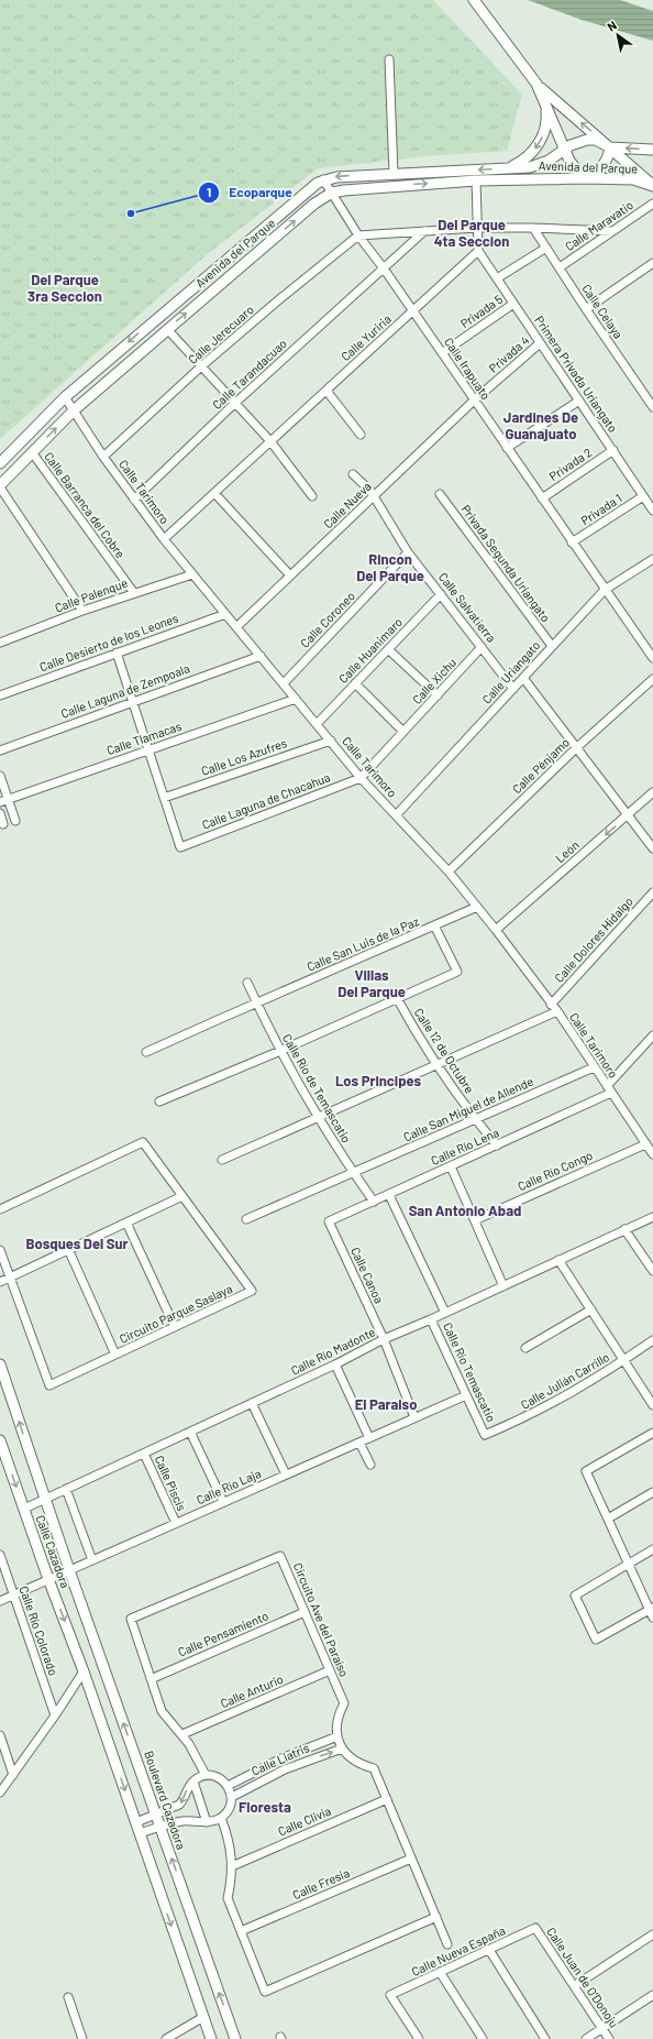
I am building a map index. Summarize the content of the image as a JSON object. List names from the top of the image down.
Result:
{
  "streets": {
    "street": [
      "Avenida del Parque",
      "Calle Maravatio",
      "Privada 5",
      "Calle Celaya",
      "Calle Jerecuaro",
      "Calle Yuriria",
      "Privada 4",
      "Calle Irapuato",
      "Calle Tarandacuao",
      "Primera Privada Uriangato",
      "Privada 2",
      "Calle Tarimoro",
      "Calle Barranca del Cobre",
      "Calle Nueva",
      "Privada 1",
      "Privada Segunda Uriangato",
      "Calle Palenque",
      "Calle Salvatierra",
      "Calle Coroneo",
      "Calle Desierto de los Leones",
      "Calle Huanimaro",
      "Calle Uriangato",
      "Calle Xichu",
      "Calle Laguna de Zempoala",
      "Calle Tlamacas",
      "Calle Los Azufres",
      "Calle Pénjamo",
      "Calle Laguna de Chacahua",
      "León",
      "Calle Dolores Hidalgo",
      "Calle San Luis de la Paz",
      "Calle 12 de Octubre",
      "Calle Río de Temascatio",
      "Calle San Miguel de Allende",
      "Calle Río Lena",
      "Calle Río Congo",
      "Calle Canoa",
      "Circuito Parque Saslaya",
      "Calle Río Madonte",
      "Calle Río Temascatio",
      "Calle Julián Carrillo",
      "Calle Piscis",
      "Calle Río Laja",
      "Calle Cazadora",
      "Circuito Ave del Paraíso",
      "Calle Río Colorado",
      "Calle Pensamiento",
      "Calle Anturio",
      "Calle Liatris",
      "Boulevard Cazadora",
      "Calle Clivia",
      "Calle Fresia",
      "Calle Nueva España",
      "Calle Juan de O'Donoju"
    ]
  },
  "crossings": [
    ["Avenida del Parque", "Calle Irapuato"],
    ["Avenida del Parque", "Calle Tarimoro"],
    ["Avenida del Parque", "Calle Barranca del Cobre"],
    ["Calle Maravatio", "Calle Celaya"],
    ["Privada 5", "Calle Irapuato"],
    ["Privada 5", "Primera Privada Uriangato"],
    ["Calle Jerecuaro", "Calle Irapuato"],
    ["Calle Jerecuaro", "Calle Tarimoro"],
    ["Calle Yuriria", "Calle Irapuato"],
    ["Calle Yuriria", "Primera Privada Uriangato"],
    ["Calle Yuriria", "Calle Tarimoro"],
    ["Privada 4", "Calle Irapuato"],
    ["Privada 4", "Primera Privada Uriangato"],
    ["Privada 4", "Calle Nueva"],
    ["Calle Irapuato", "Calle Tarandacuao"],
    ["Calle Irapuato", "Privada 2"],
    ["Calle Irapuato", "Calle Nueva"],
    ["Calle Irapuato", "Privada 1"],
    ["Calle Irapuato", "Calle Uriangato"],
    ["Calle Tarandacuao", "Calle Tarimoro"],
    ["Primera Privada Uriangato", "Privada 2"],
    ["Primera Privada Uriangato", "Privada 1"],
    ["Calle Tarimoro", "Calle Nueva"],
    ["Calle Tarimoro", "Calle Palenque"],
    ["Calle Tarimoro", "Calle Coroneo"],
    ["Calle Tarimoro", "Calle Desierto de los Leones"],
    ["Calle Tarimoro", "Calle Huanimaro"],
    ["Calle Tarimoro", "Calle Uriangato"],
    ["Calle Tarimoro", "Calle Xichu"],
    ["Calle Tarimoro", "Calle Laguna de Zempoala"],
    ["Calle Tarimoro", "Calle Tlamacas"],
    ["Calle Tarimoro", "Calle Los Azufres"],
    ["Calle Tarimoro", "Calle Pénjamo"],
    ["Calle Tarimoro", "Calle Laguna de Chacahua"],
    ["Calle Tarimoro", "León"],
    ["Calle Tarimoro", "Calle Dolores Hidalgo"],
    ["Calle Tarimoro", "Calle San Luis de la Paz"],
    ["Calle Tarimoro", "Calle San Miguel de Allende"],
    ["Calle Tarimoro", "Calle Río Lena"],
    ["Calle Tarimoro", "Calle Río Congo"],
    ["Calle Barranca del Cobre", "Calle Palenque"],
    ["Calle Nueva", "Calle Salvatierra"],
    ["Privada Segunda Uriangato", "Calle Uriangato"],
    ["Calle Salvatierra", "Calle Coroneo"],
    ["Calle Salvatierra", "Calle Huanimaro"],
    ["Calle Salvatierra", "Calle Uriangato"],
    ["Calle Salvatierra", "Calle Xichu"],
    ["Calle Xichu", "Calle Laguna de Chacahua"],
    ["Calle Los Azufres", "Calle Laguna de Chacahua"],
    ["Calle San Luis de la Paz", "Calle 12 de Octubre"],
    ["Calle San Luis de la Paz", "Calle Río de Temascatio"],
    ["Calle 12 de Octubre", "Calle San Miguel de Allende"],
    ["Calle 12 de Octubre", "Calle Río Lena"],
    ["Calle Río de Temascatio", "Calle San Miguel de Allende"],
    ["Calle Río de Temascatio", "Calle Río Lena"],
    ["Calle Río Lena", "Calle Canoa"],
    ["Calle Canoa", "Calle Río Madonte"],
    ["Calle Canoa", "Calle Río Laja"],
    ["Calle Río Madonte", "Calle Río Temascatio"],
    ["Calle Río Madonte", "Calle Piscis"],
    ["Calle Río Madonte", "Calle Cazadora"],
    ["Calle Río Temascatio", "Calle Julián Carrillo"],
    ["Calle Río Temascatio", "Calle Río Laja"],
    ["Calle Piscis", "Calle Río Laja"],
    ["Calle Río Laja", "Calle Cazadora"],
    ["Calle Río Laja", "Calle Río Colorado"],
    ["Calle Río Laja", "Boulevard Cazadora"],
    ["Calle Cazadora", "Boulevard Cazadora"],
    ["Circuito Ave del Paraíso", "Calle Pensamiento"],
    ["Circuito Ave del Paraíso", "Calle Anturio"],
    ["Circuito Ave del Paraíso", "Calle Liatris"],
    ["Circuito Ave del Paraíso", "Calle Clivia"],
    ["Circuito Ave del Paraíso", "Calle Fresia"],
    ["Calle Nueva España", "Calle Juan de O'Donoju"]
  ],
  "one_way": ["León"],
  "districts": [
    "Del Parque 4ta Seccion",
    "Del Parque 3ra Seccion",
    "Jardines De Guanajuato",
    "Rincon Del Parque",
    "Villas Del Parque",
    "Los Principes",
    "San Antonio Abad",
    "Bosques Del Sur",
    "El Paraiso",
    "Floresta"
  ],
  "places": ["Ecoparque"],
  "north": "top left"
}
